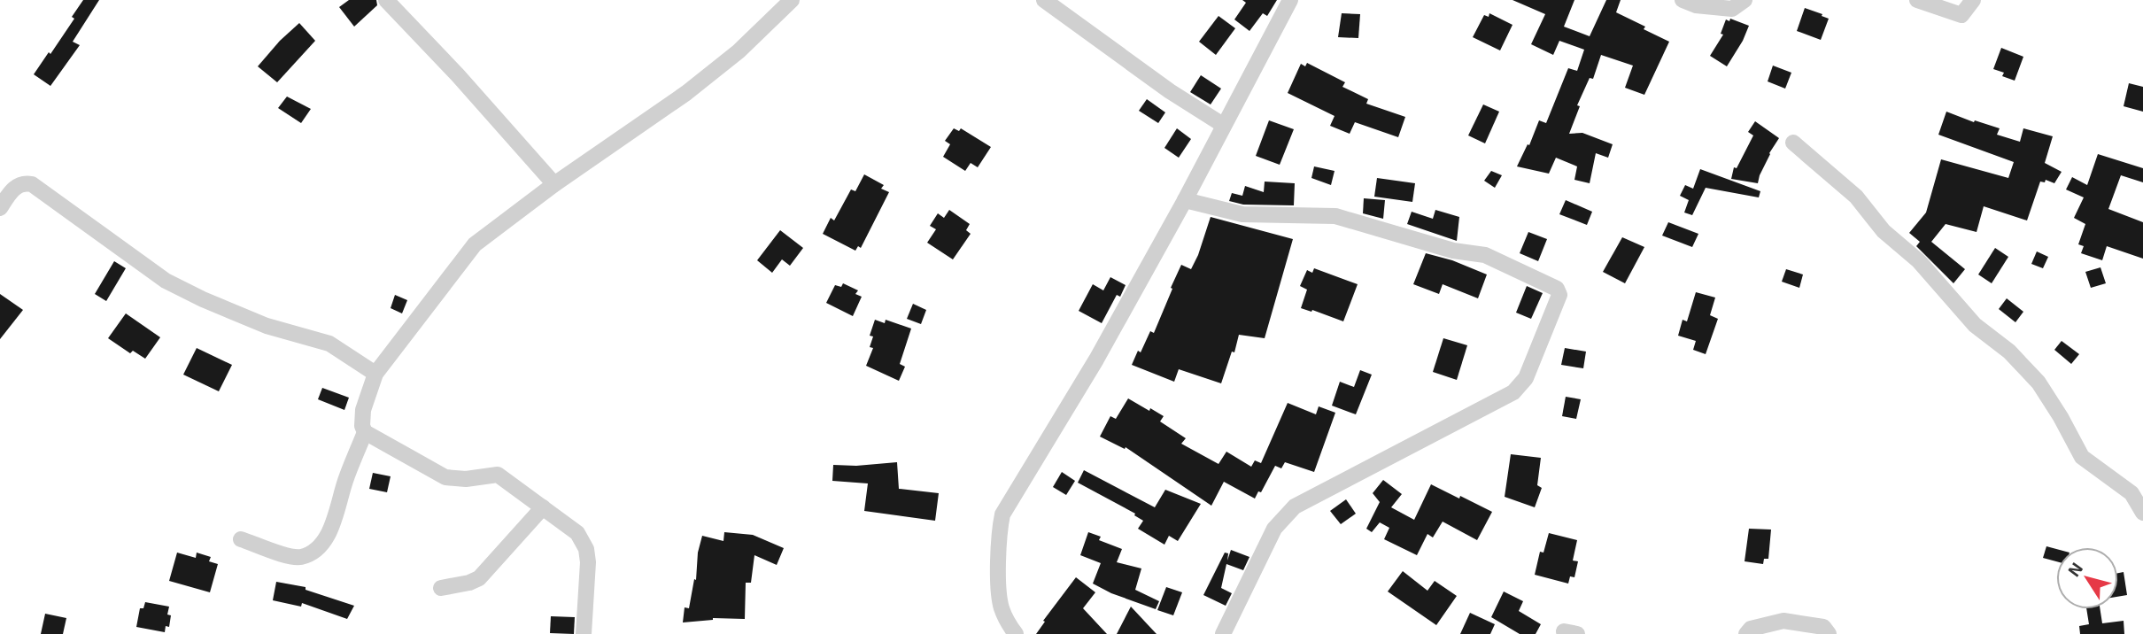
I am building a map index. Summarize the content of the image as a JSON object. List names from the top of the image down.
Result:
{
  "north": "top left"
}
